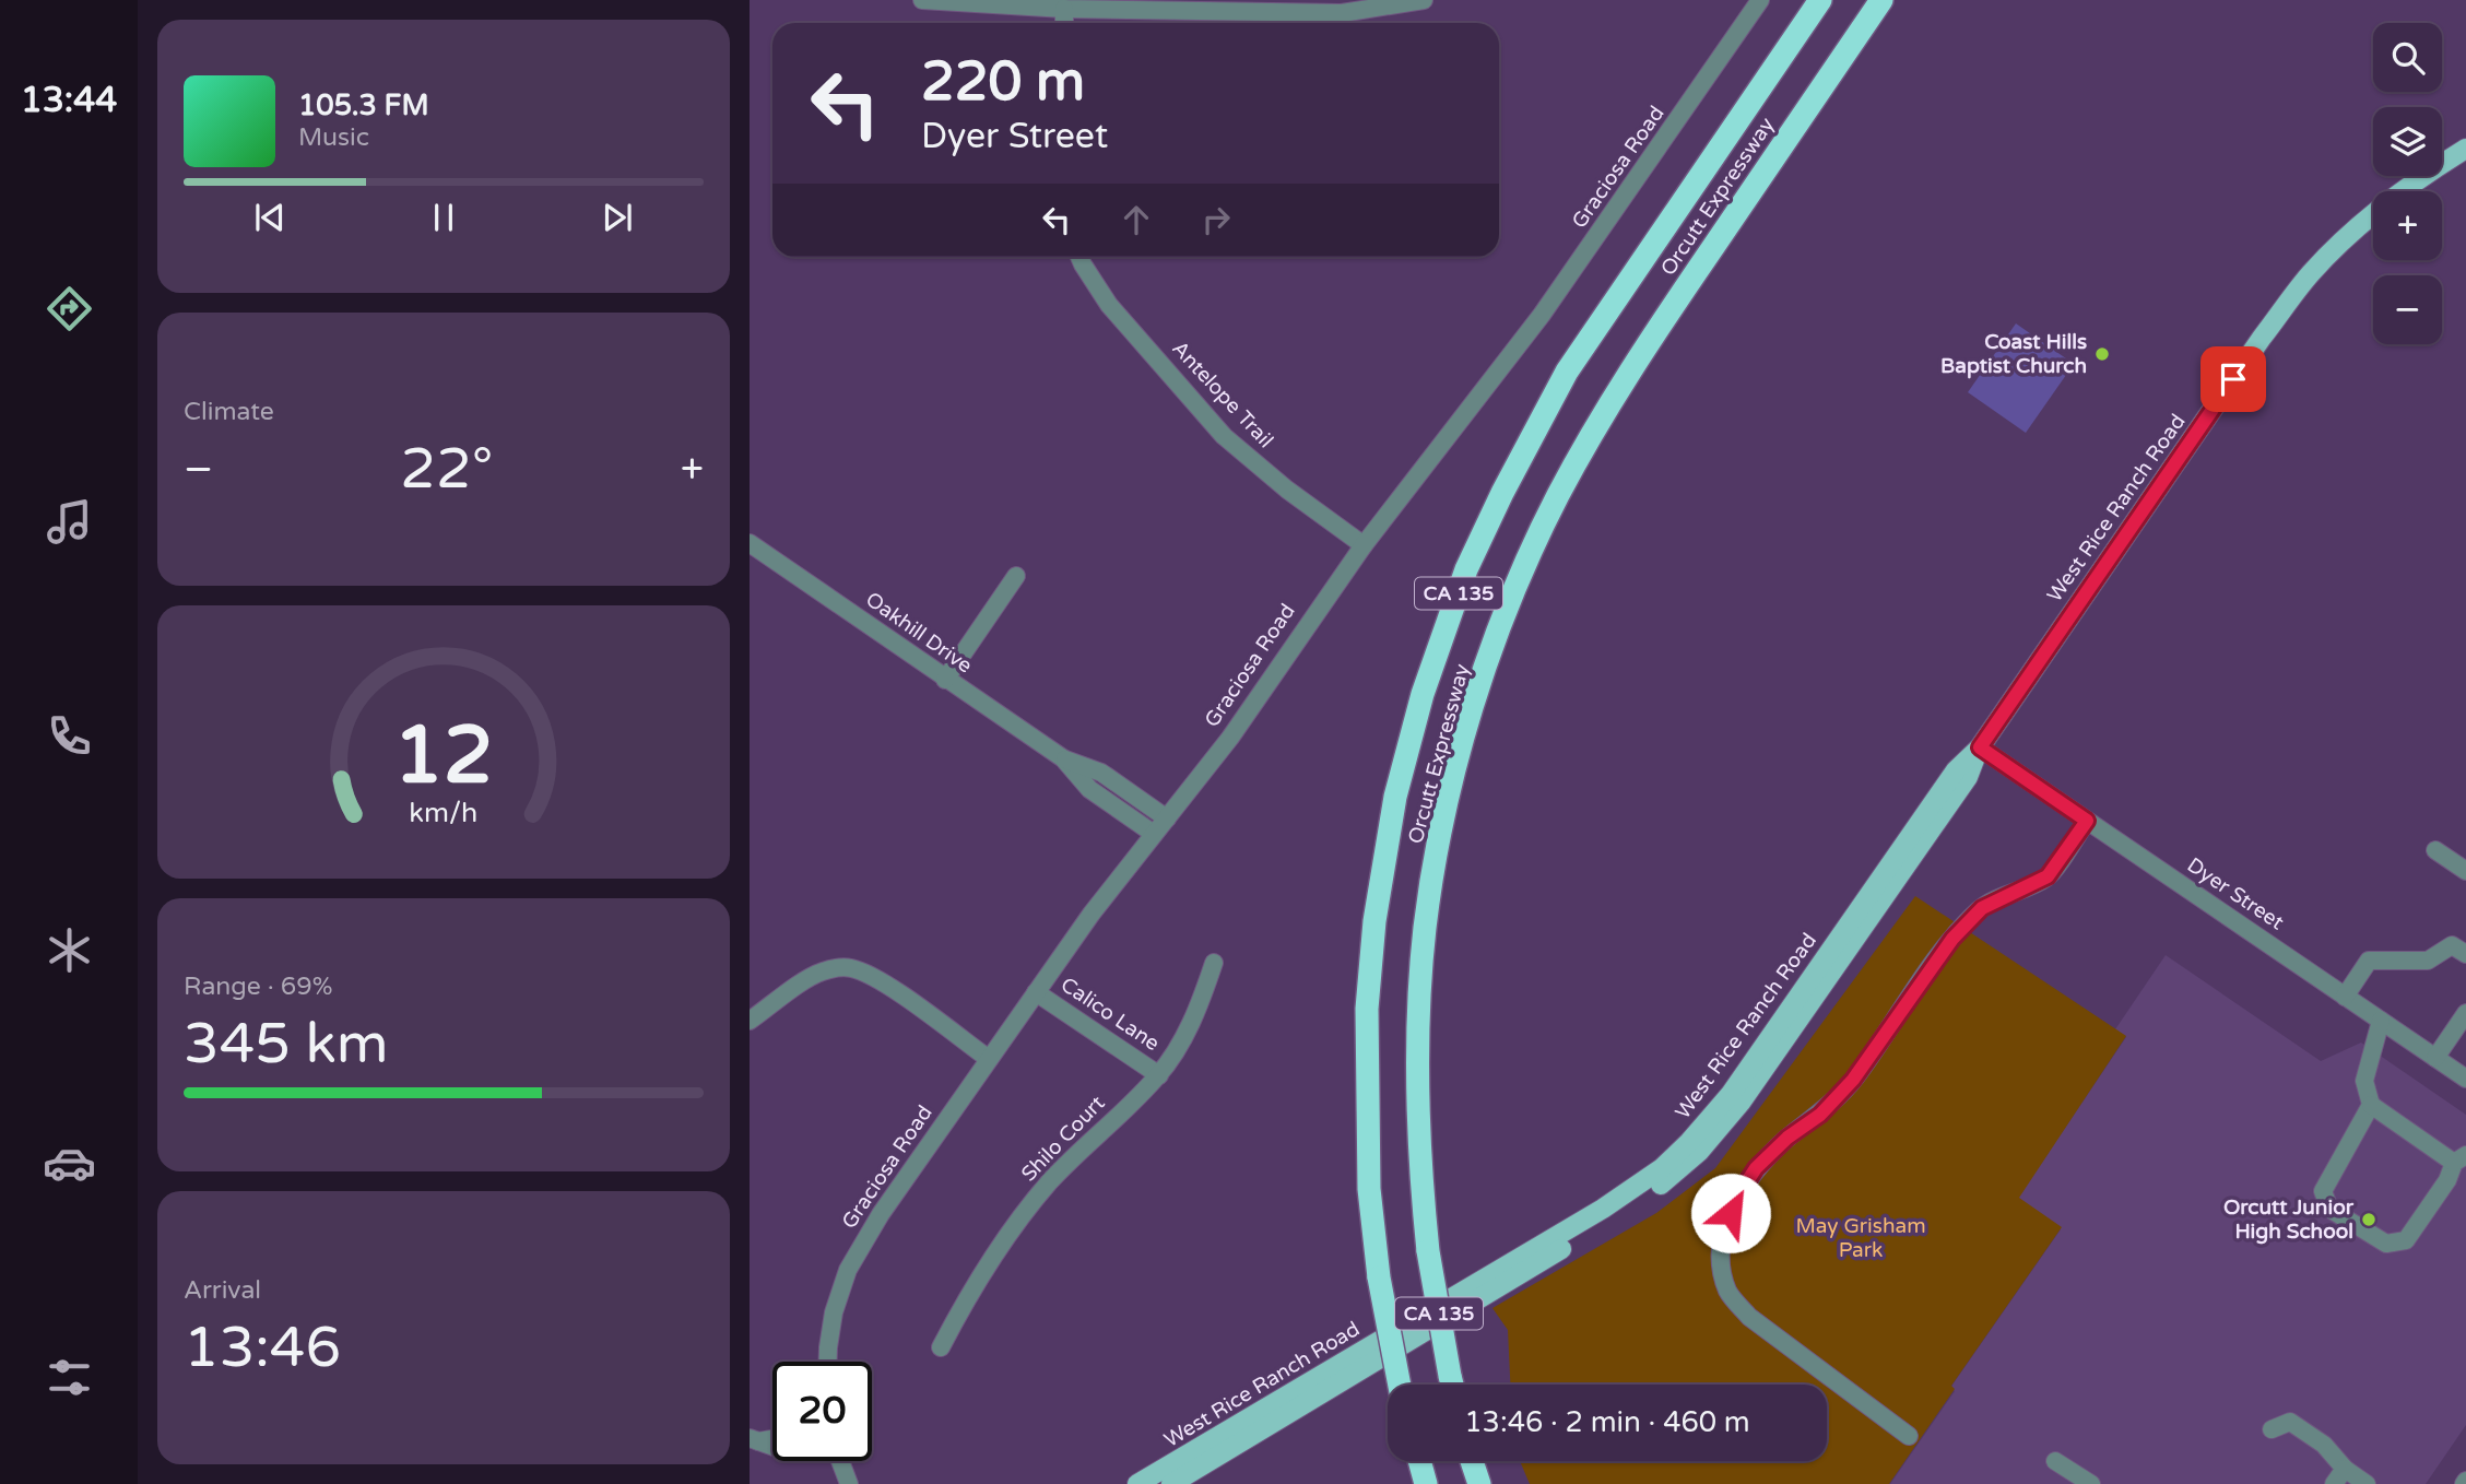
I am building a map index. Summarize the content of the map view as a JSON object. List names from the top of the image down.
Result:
{
  "streets": {
    "highway": ["Orcutt Expressway", "CA 135"],
    "main road": ["West Rice Ranch Road"],
    "street": [
      "Graciosa Road",
      "Antelope Trail",
      "Oakhill Drive",
      "Dyer Street",
      "Calico Lane",
      "Shilo Court"
    ]
  },
  "crossings": [
    ["Graciosa Road", "Antelope Trail"],
    ["Graciosa Road", "Oakhill Drive"],
    ["Graciosa Road", "Calico Lane"],
    ["West Rice Ranch Road", "Dyer Street"],
    ["Calico Lane", "Shilo Court"]
  ],
  "parks": ["May Grisham Park"],
  "places": ["Coast Hills Baptist Church", "Orcutt Junior High School"],
  "page": {
    "tabs": "13:44",
    "map_buttons": ["+", "−"],
    "turn": ["220 m", "Dyer Street"],
    "song": ["105.3 FM", "Music"],
    "tile": [
      "Climate",
      ["Range · 69%", "345 km"],
      ["Arrival", "13:46"]
    ],
    "heat": ["−", "22°", "+"],
    "limit": "20",
    "trip": "13:46 · 2 min · 460 m",
    "gauge": ["12", "km/h"]
  }
}
